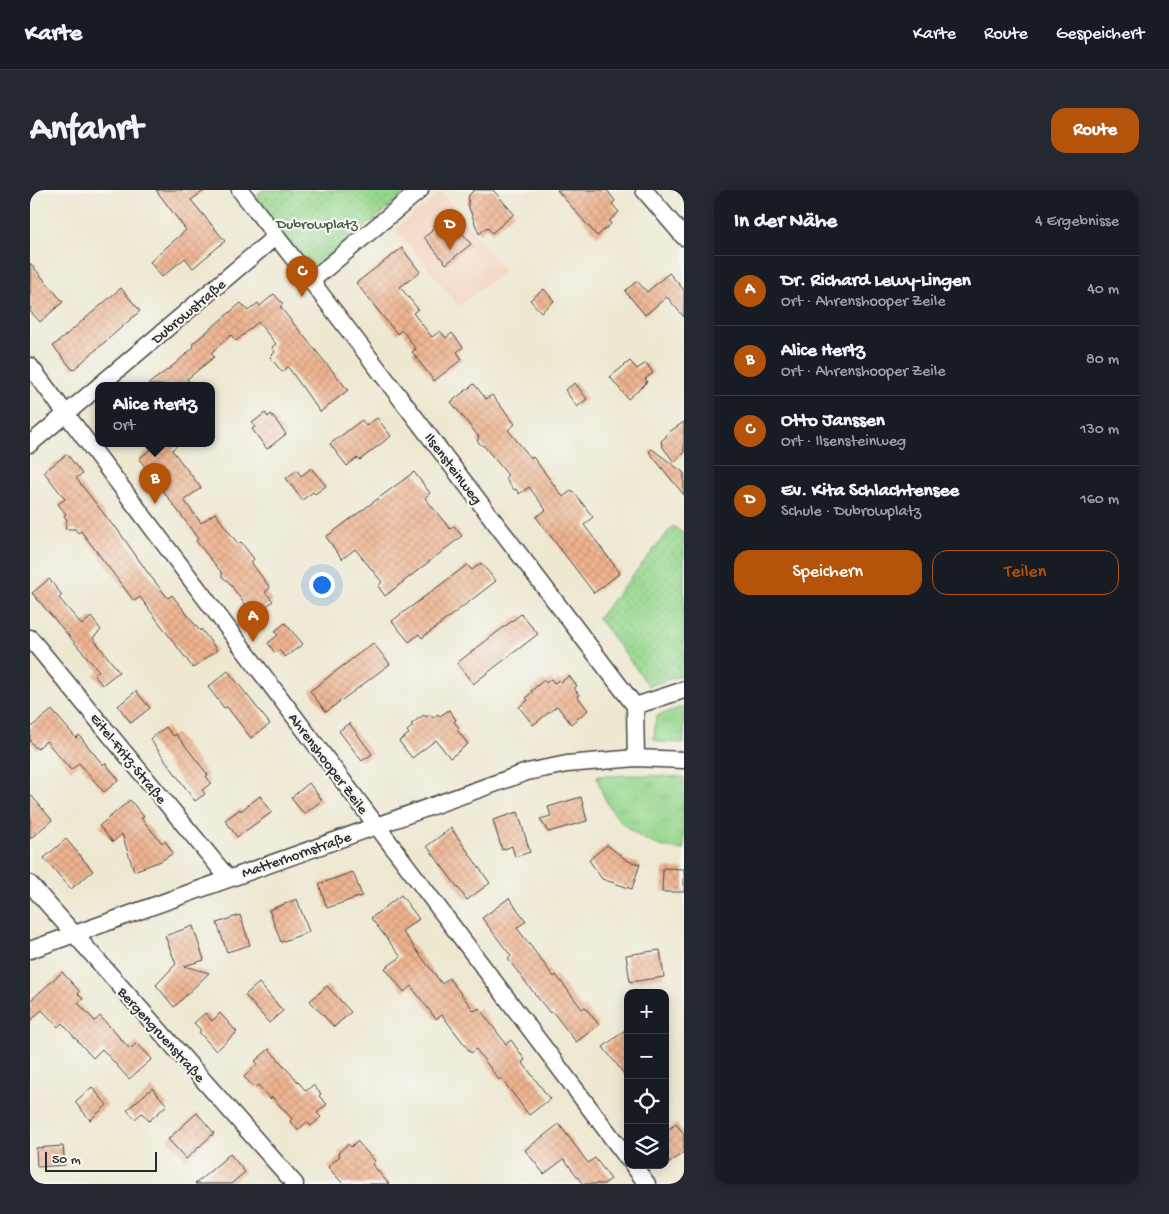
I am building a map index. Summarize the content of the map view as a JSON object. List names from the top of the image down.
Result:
{
  "streets": {
    "street": [
      "Dubrowstraße",
      "Ilsensteinweg",
      "Eitel-Fritz-Straße",
      "Ahrenshooper Zeile",
      "Matterhornstraße",
      "Bergengruenstraße"
    ]
  },
  "crossings": [
    ["Dubrowstraße", "Ilsensteinweg"],
    ["Dubrowstraße", "Ahrenshooper Zeile"],
    ["Eitel-Fritz-Straße", "Matterhornstraße"],
    ["Ahrenshooper Zeile", "Matterhornstraße"],
    ["Matterhornstraße", "Bergengruenstraße"]
  ],
  "parks": ["Dubrowplatz"],
  "scale_bar": "50 m",
  "page": {
    "header": "Karte",
    "nav": ["Karte", "Route", "Gespeichert"],
    "buttons": [
      "Route",
      ["Speichern", "Teilen"]
    ],
    "title": "Anfahrt",
    "heading": ["In der Nähe", "4 Ergebnisse"],
    "pins": [
      "D",
      "C",
      "B",
      "A"
    ],
    "list": [
      {
        "mark": "A",
        "name": "Dr. Richard Lewy-Lingen",
        "note": "Ort · Ahrenshooper Zeile",
        "value": "40 m"
      },
      {
        "mark": "B",
        "name": "Alice Hertz",
        "note": "Ort · Ahrenshooper Zeile",
        "value": "80 m"
      },
      {
        "mark": "C",
        "name": "Otto Janssen",
        "note": "Ort · Ilsensteinweg",
        "value": "130 m"
      },
      {
        "mark": "D",
        "name": "Ev. Kita Schlachtensee",
        "note": "Schule · Dubrowplatz",
        "value": "160 m"
      }
    ],
    "popup": ["Alice Hertz", "Ort"],
    "map_buttons": ["+", "−"],
    "scale": "50 m"
  }
}
